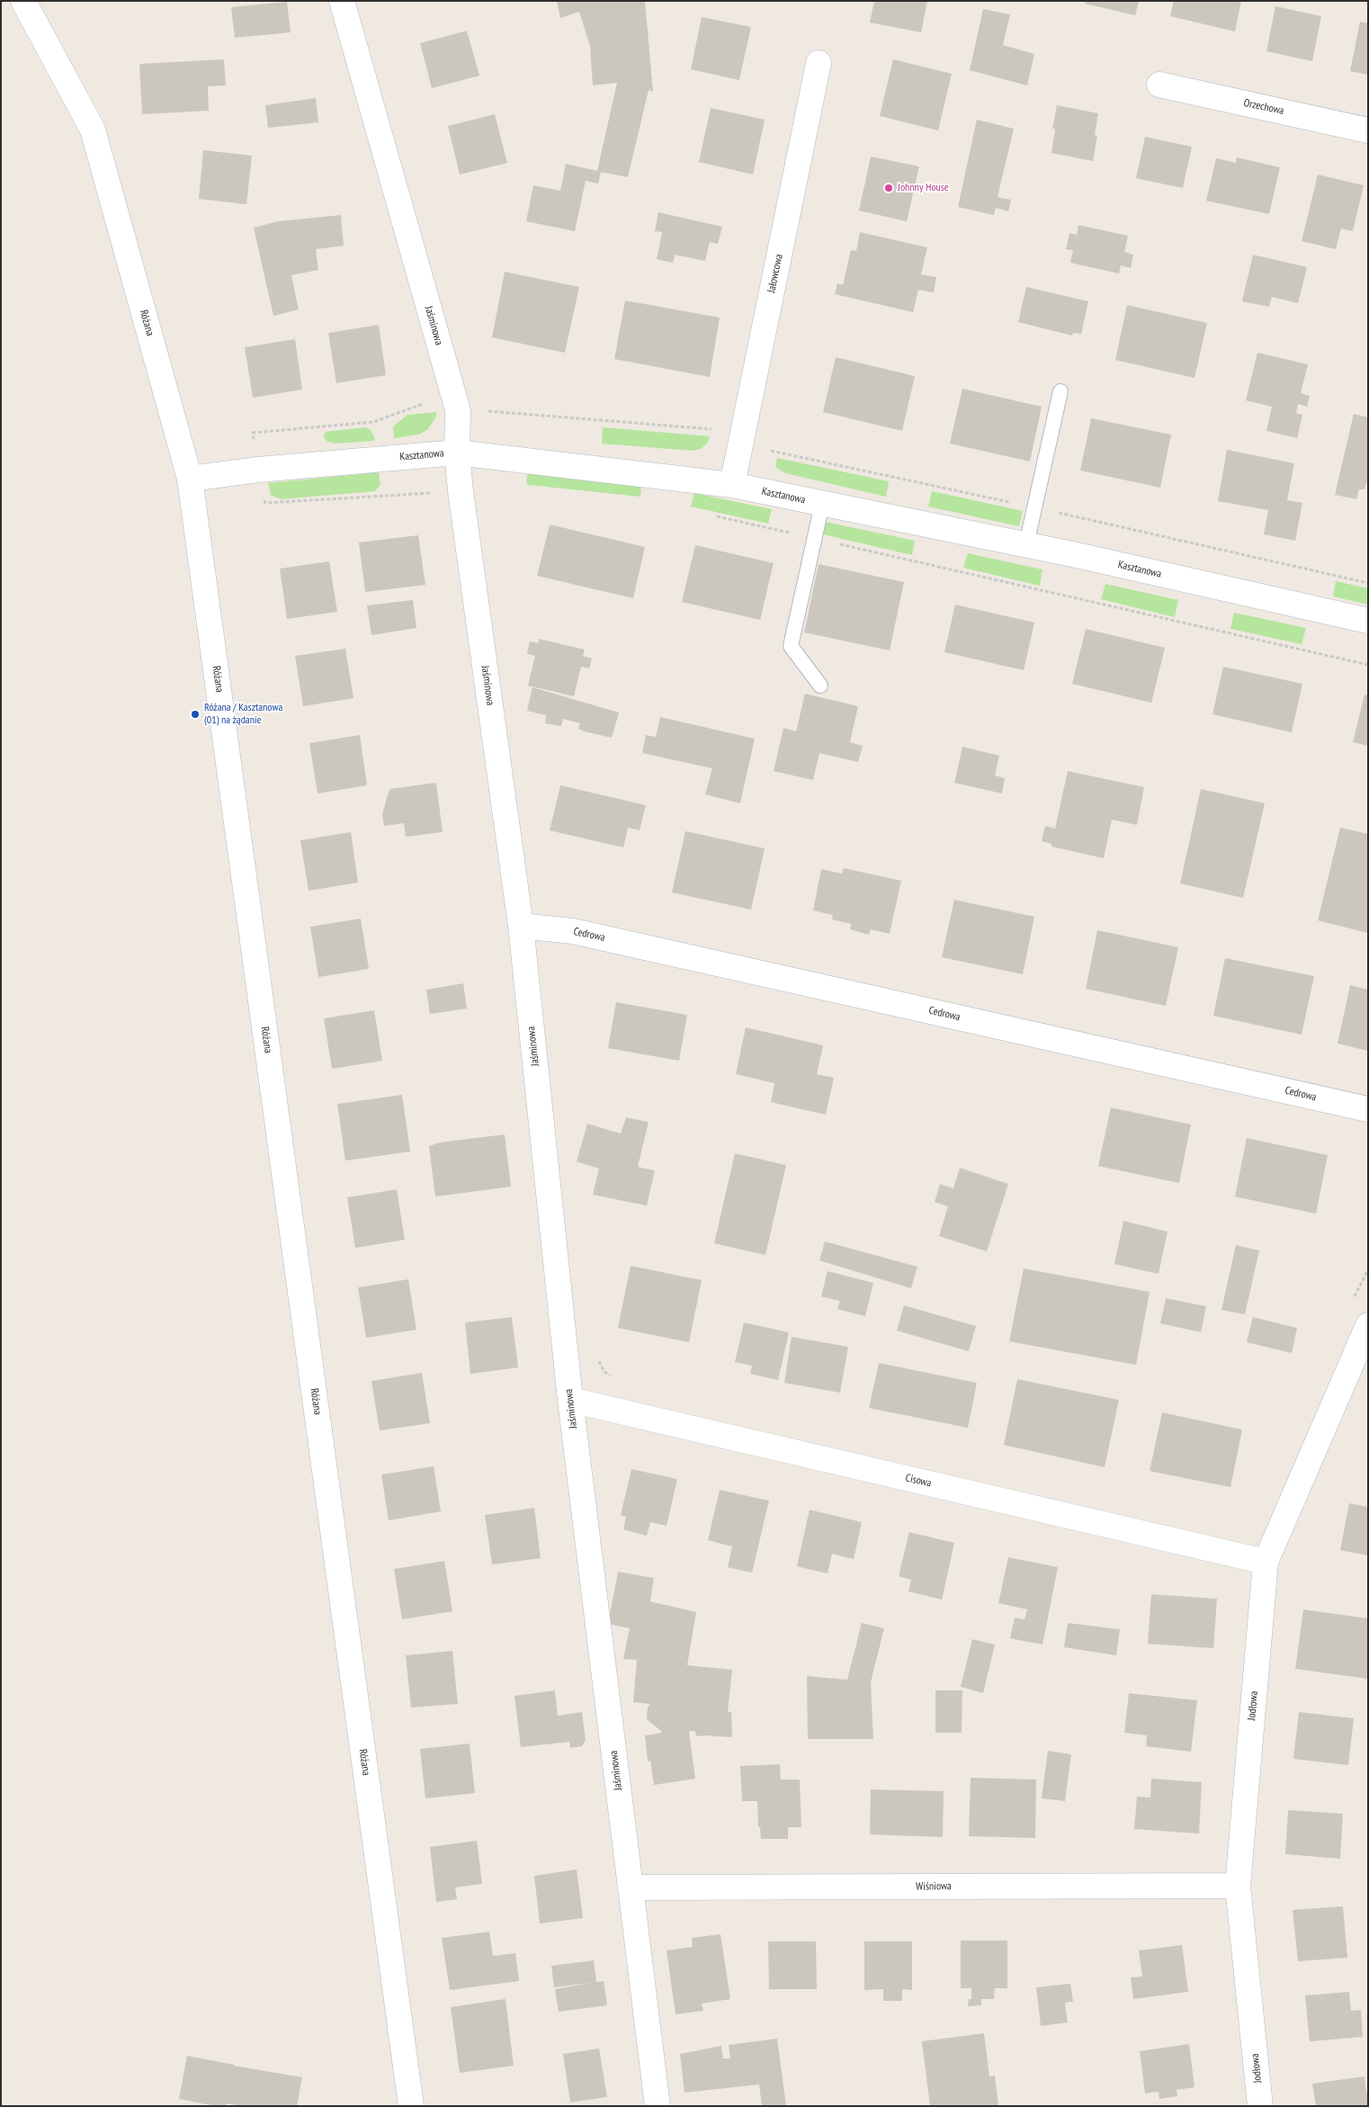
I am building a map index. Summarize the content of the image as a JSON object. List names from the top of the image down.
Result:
{
  "streets": {
    "street": [
      "Orzechowa",
      "Jałowcowa",
      "Różana",
      "Jaśminowa",
      "Kasztanowa",
      "Cedrowa",
      "Cisowa",
      "Jodłowa",
      "Wiśniowa"
    ]
  },
  "crossings": [
    ["Jałowcowa", "Kasztanowa"],
    ["Różana", "Kasztanowa"],
    ["Jaśminowa", "Kasztanowa"],
    ["Jaśminowa", "Cedrowa"],
    ["Jaśminowa", "Cisowa"],
    ["Jaśminowa", "Wiśniowa"],
    ["Cisowa", "Jodłowa"],
    ["Jodłowa", "Wiśniowa"]
  ],
  "places": ["Johnny House", "Różana / Kasztanowa (01) na żądanie"]
}
